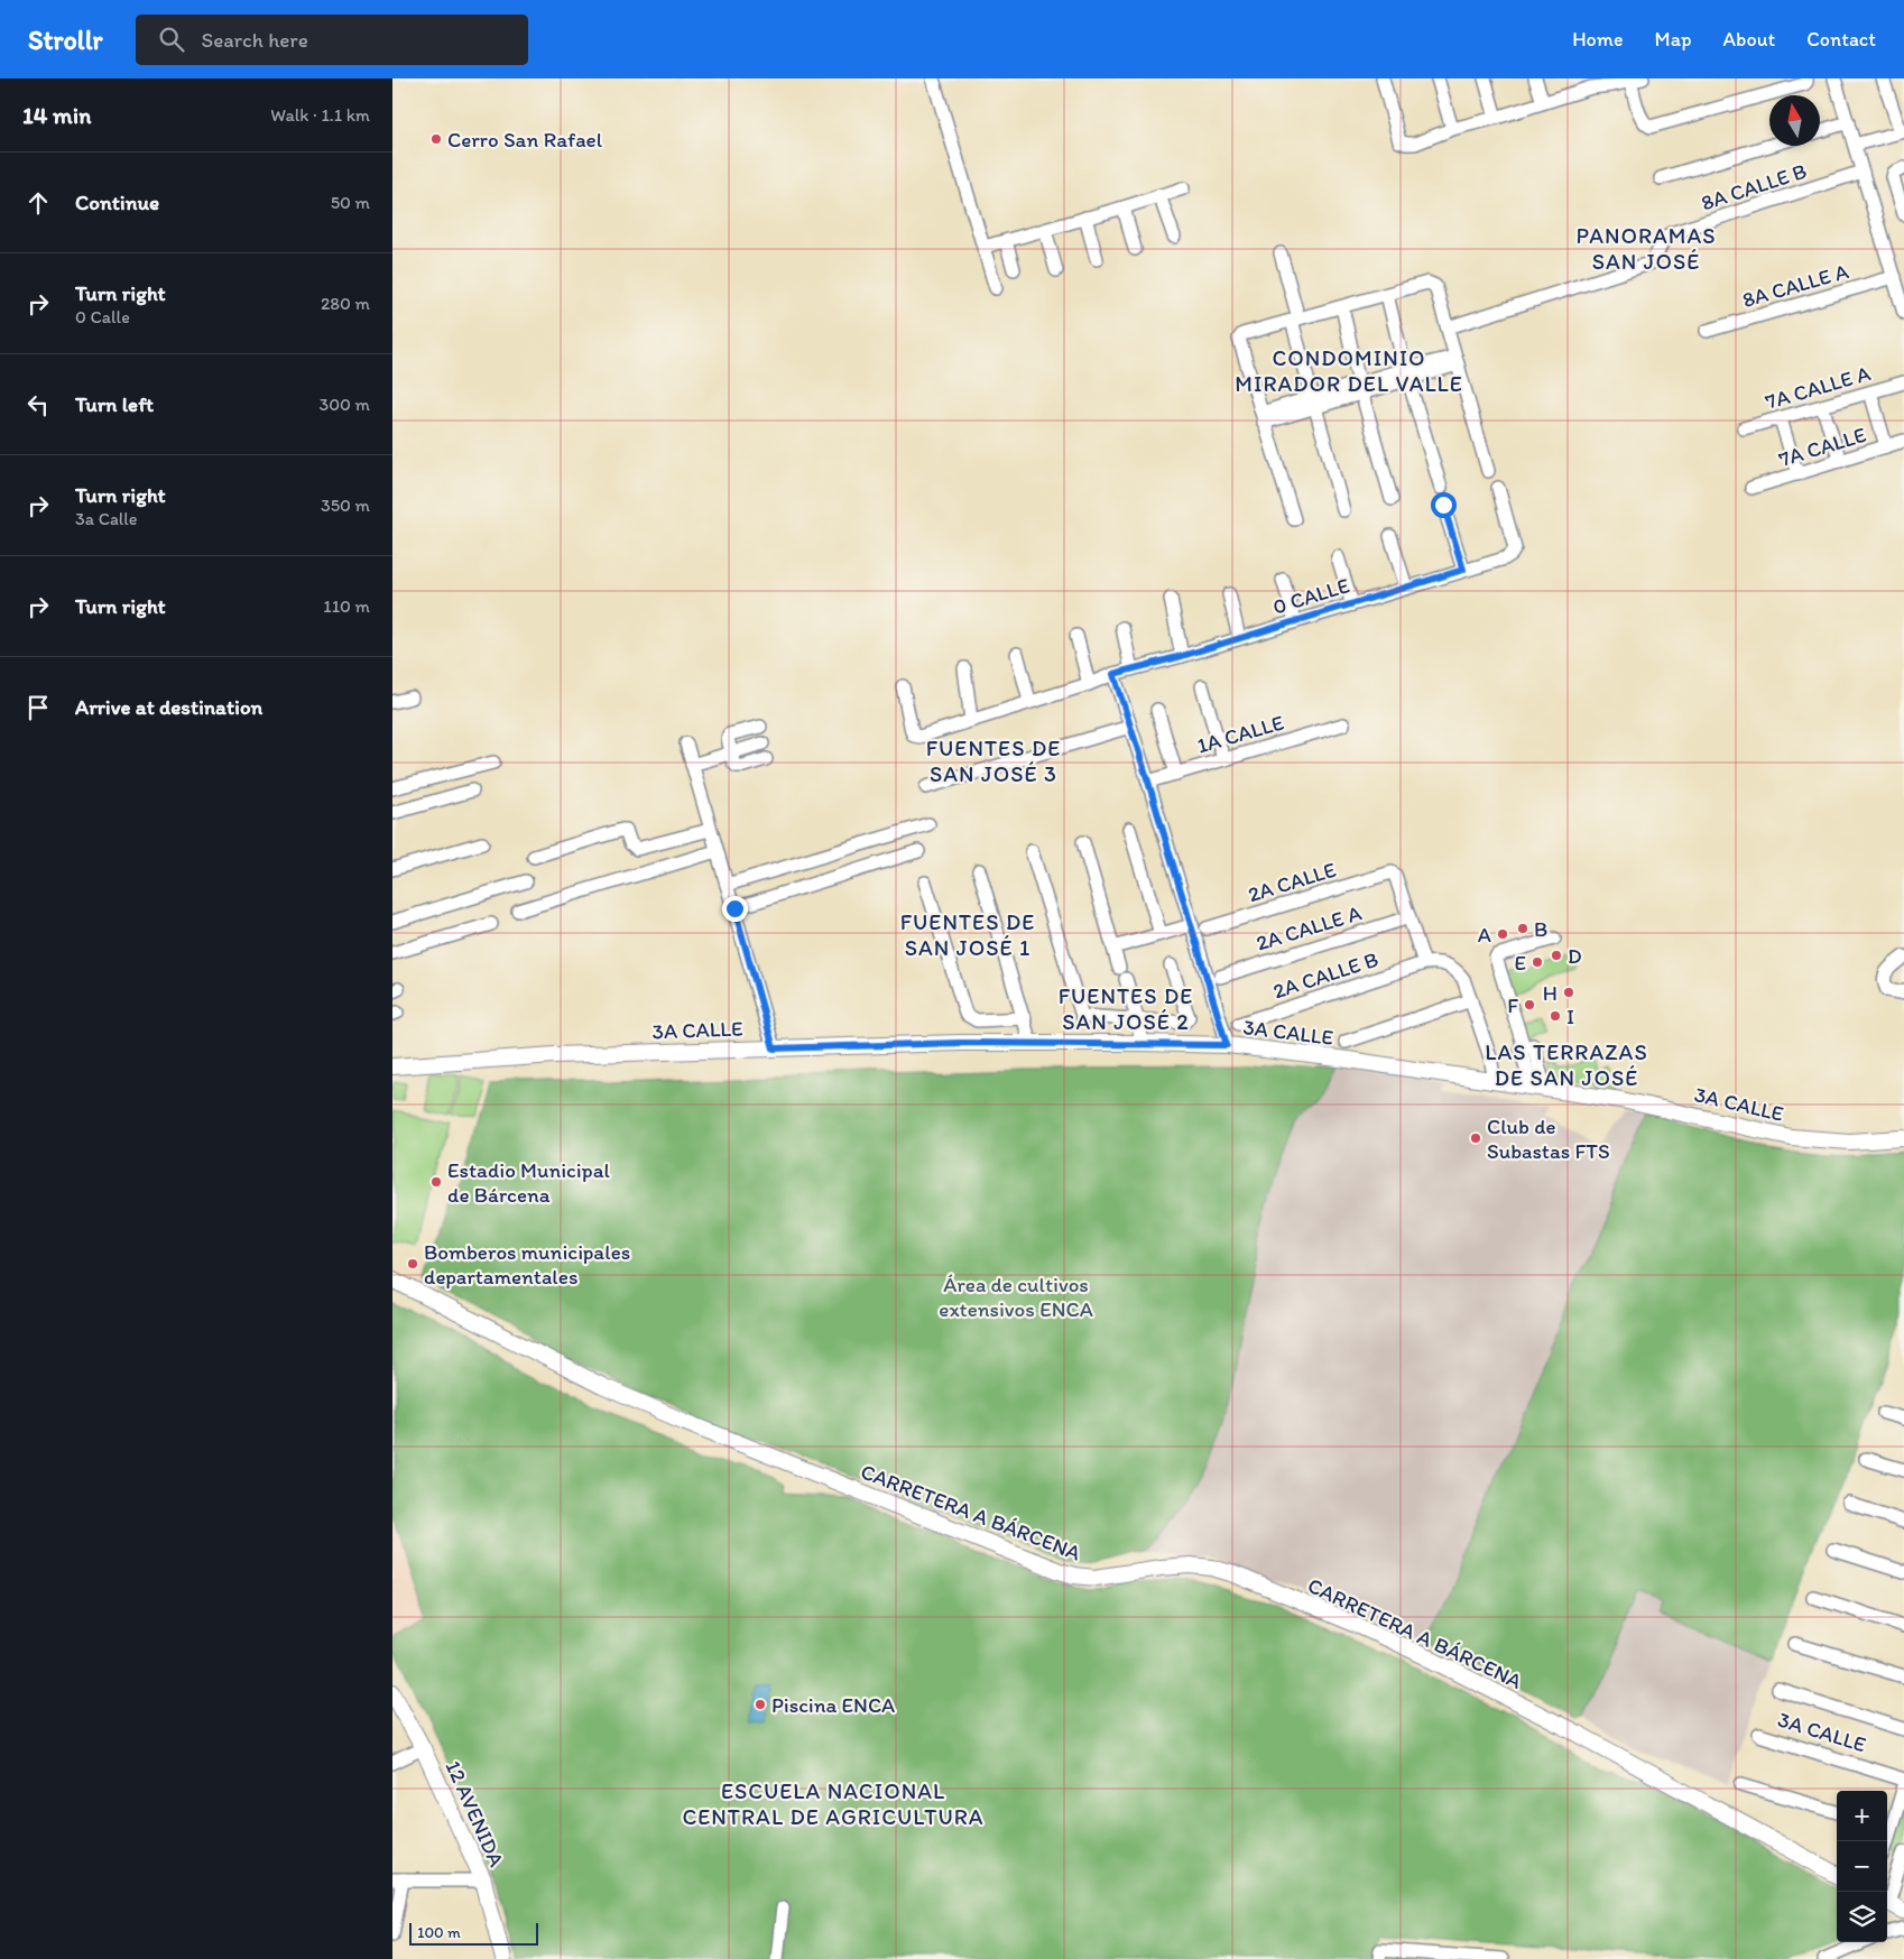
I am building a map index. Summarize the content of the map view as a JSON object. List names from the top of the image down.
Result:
{
  "streets": {
    "main road": ["3A CALLE", "CARRETERA A BÁRCENA", "12 AVENIDA"],
    "street": [
      "8A CALLE B",
      "8A CALLE A",
      "7A CALLE A",
      "7A CALLE",
      "0 CALLE",
      "1A CALLE",
      "2A CALLE",
      "2A CALLE A",
      "2A CALLE B"
    ]
  },
  "crossings": [
    ["2A CALLE", "2A CALLE A"]
  ],
  "districts": [
    "PANORAMAS SAN JOSÉ",
    "CONDOMINIO MIRADOR DEL VALLE",
    "FUENTES DE SAN JOSÉ 3",
    "FUENTES DE SAN JOSÉ 1",
    "FUENTES DE SAN JOSÉ 2",
    "LAS TERRAZAS DE SAN JOSÉ",
    "ESCUELA NACIONAL CENTRAL DE AGRICULTURA"
  ],
  "parks": ["Área de cultivos extensivos ENCA"],
  "places": [
    "Cerro San Rafael",
    "B",
    "A",
    "D",
    "E",
    "H",
    "F",
    "I",
    "Club de Subastas FTS",
    "Estadio Municipal de Bárcena",
    "Bomberos municipales departamentales",
    "Piscina ENCA"
  ],
  "scale_bar": "100 m",
  "north": "top",
  "page": {
    "header": "Strollr",
    "search": "Search here",
    "nav": [
      "Home",
      "Map",
      "About",
      "Contact"
    ],
    "heading": ["14 min", "Walk · 1.1 km"],
    "list": [
      ["Continue", "50 m"],
      ["Turn right", "0 Calle", "280 m"],
      ["Turn left", "300 m"],
      ["Turn right", "3a Calle", "350 m"],
      ["Turn right", "110 m"],
      "Arrive at destination"
    ],
    "map_buttons": ["+", "−"],
    "scale": "100 m"
  }
}
